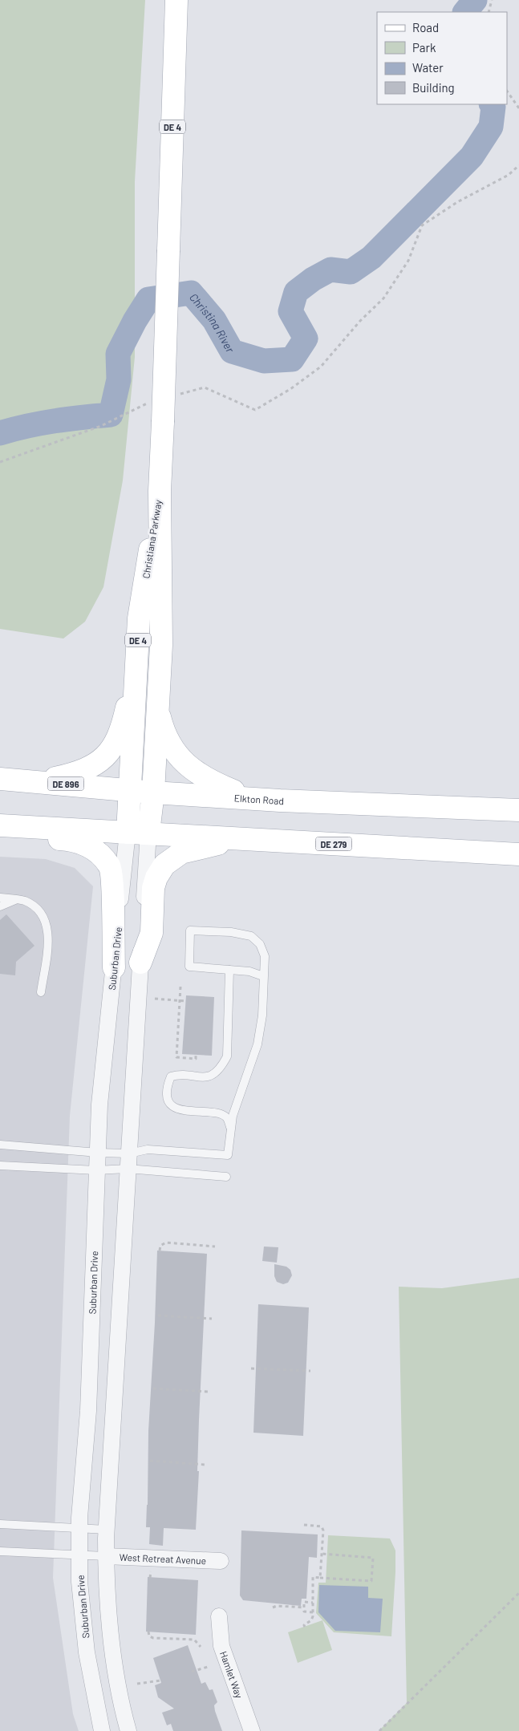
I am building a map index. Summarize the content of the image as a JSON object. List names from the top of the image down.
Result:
{
  "streets": {
    "main road": [
      "DE 4",
      "Christiana Parkway",
      "DE 896",
      "Elkton Road",
      "DE 279"
    ],
    "street": ["Suburban Drive", "West Retreat Avenue", "Hamlet Way"]
  },
  "crossings": [
    ["DE 4", "Christiana Parkway"],
    ["Christiana Parkway", "Elkton Road"],
    ["Christiana Parkway", "DE 279"],
    ["Christiana Parkway", "Suburban Drive"],
    ["DE 279", "Suburban Drive"]
  ],
  "water": ["Christina River"],
  "legend": [
    "Road",
    "Park",
    "Water",
    "Building"
  ]
}
